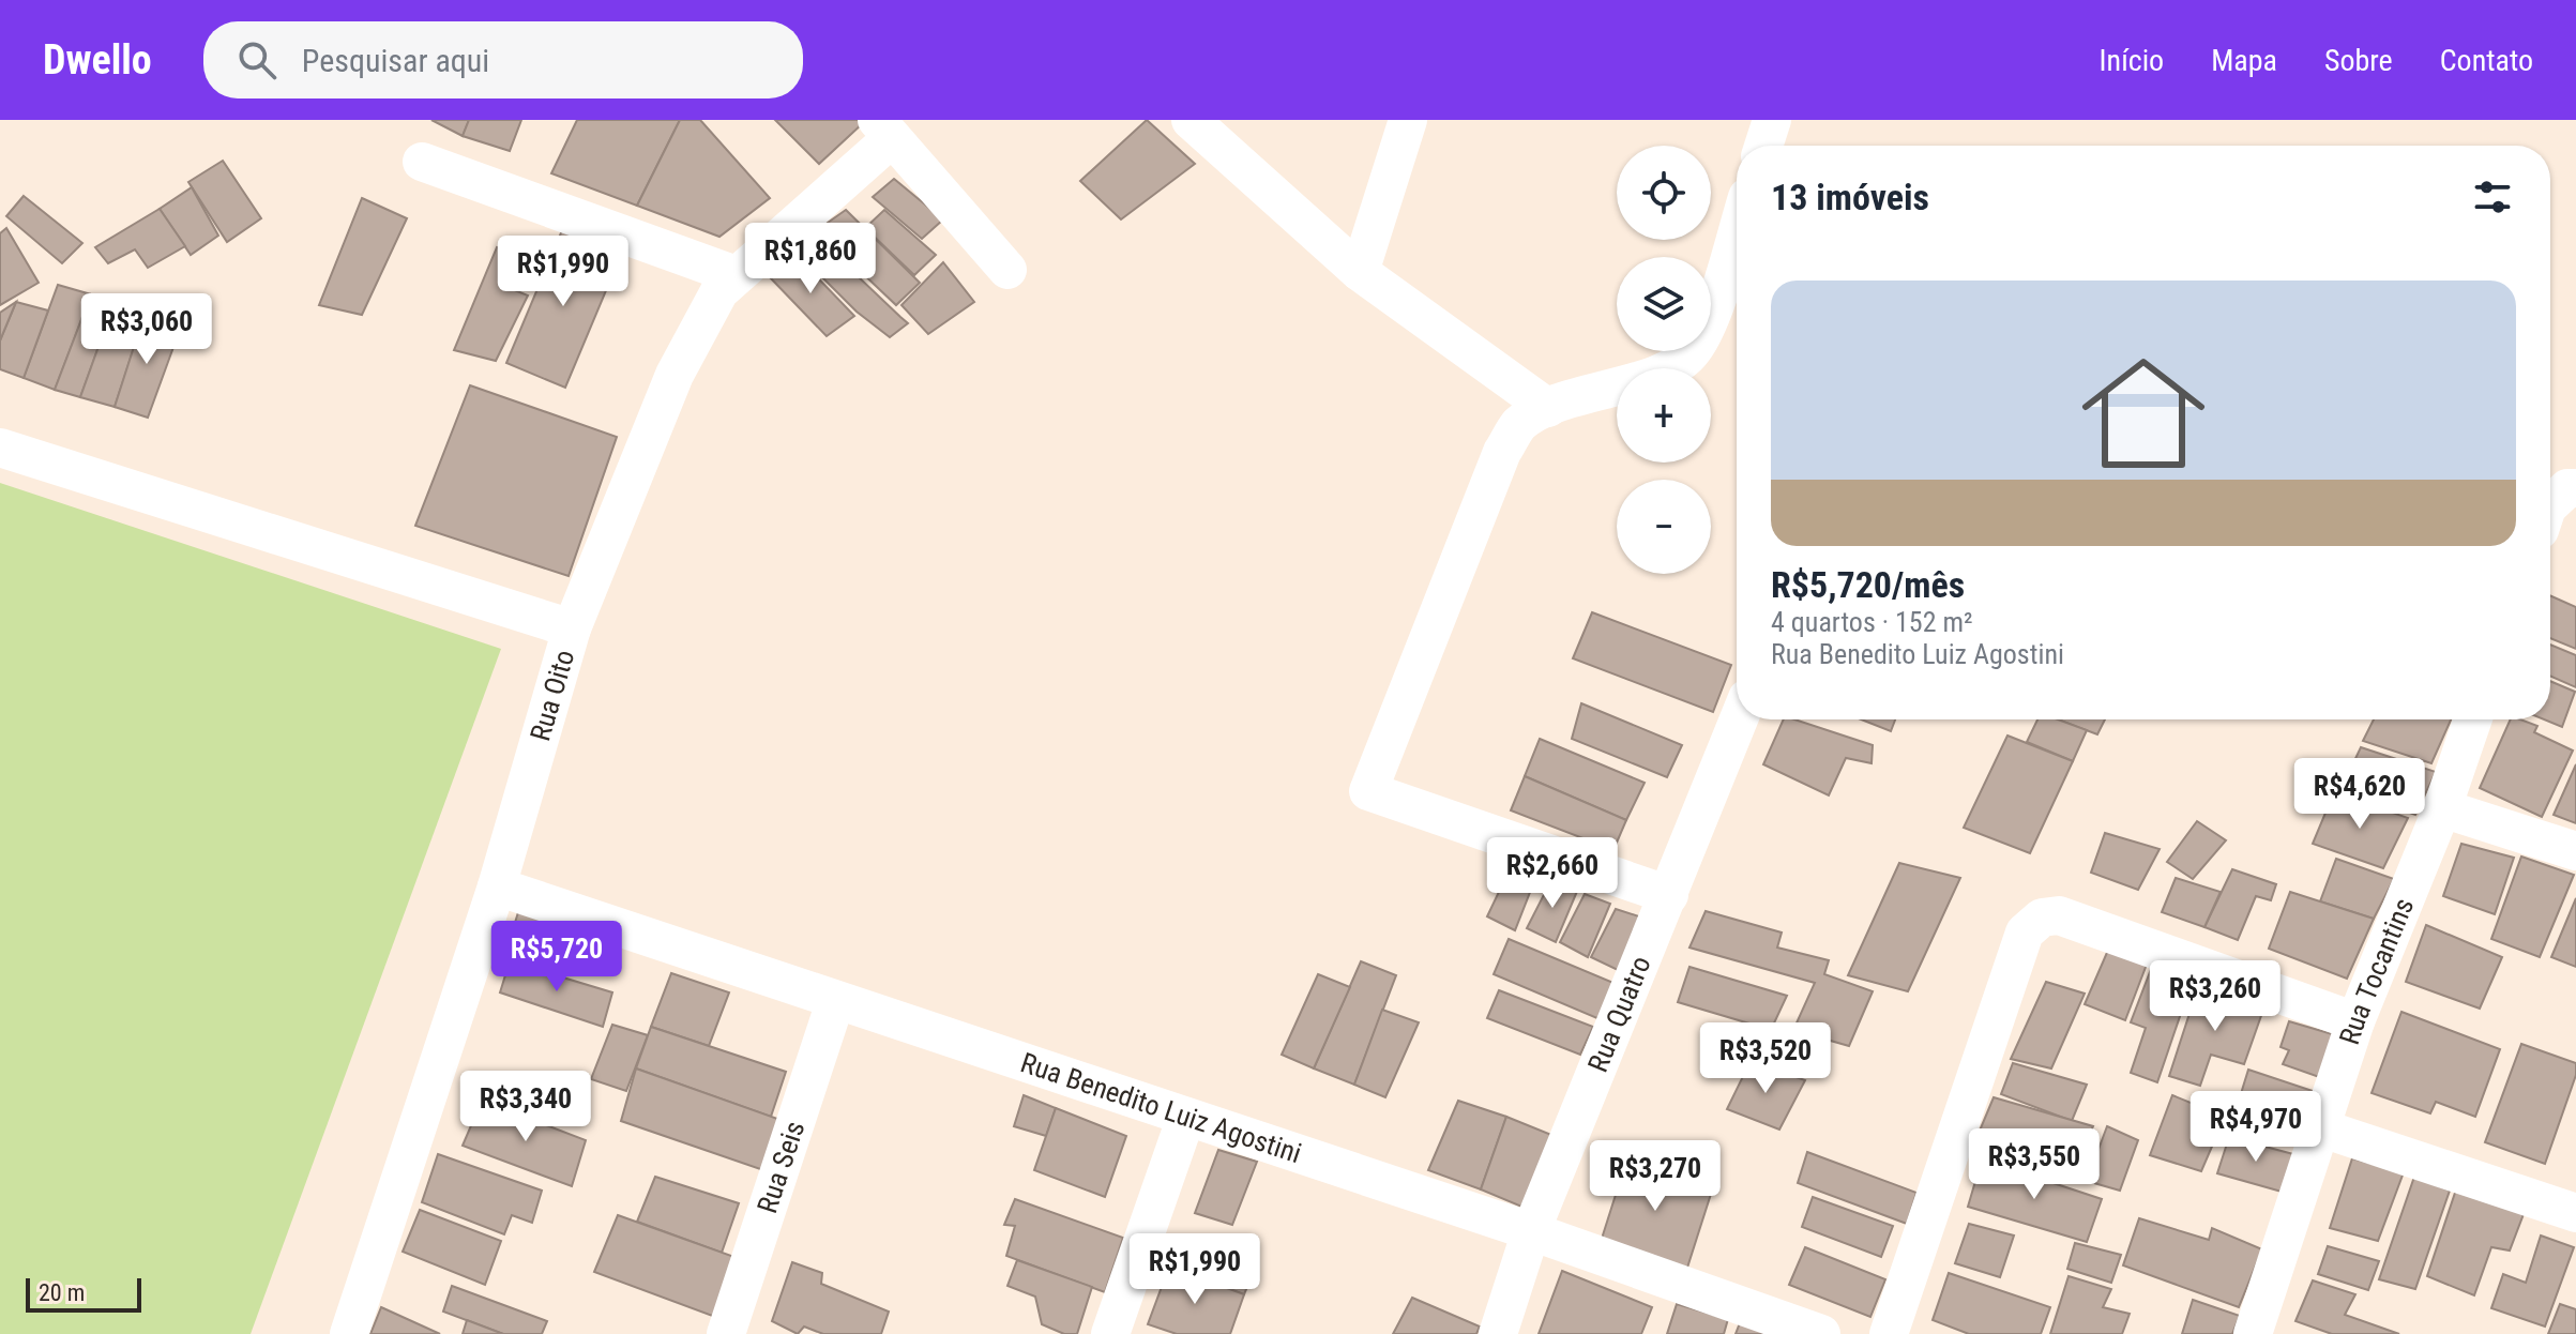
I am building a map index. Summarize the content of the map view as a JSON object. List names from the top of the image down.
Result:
{
  "streets": {
    "street": [
      "Rua Oito",
      "Rua Tocantins",
      "Rua Quatro",
      "Rua Benedito Luiz Agostini",
      "Rua Seis"
    ]
  },
  "crossings": [
    ["Rua Oito", "Rua Benedito Luiz Agostini"],
    ["Rua Quatro", "Rua Benedito Luiz Agostini"],
    ["Rua Benedito Luiz Agostini", "Rua Seis"]
  ],
  "scale_bar": "20 m",
  "page": {
    "header": "Dwello",
    "search": "Pesquisar aqui",
    "nav": [
      "Início",
      "Mapa",
      "Sobre",
      "Contato"
    ],
    "map_buttons": ["+", "−"],
    "heading": "13 imóveis",
    "price": [
      "R$1,860",
      "R$1,990",
      "R$3,060",
      "R$4,620",
      "R$2,660",
      "R$5,720",
      "R$3,260",
      "R$3,520",
      "R$3,340",
      "R$4,970",
      "R$3,550",
      "R$3,270",
      "R$1,990"
    ],
    "list": [
      {
        "name": "R$5,720/mês",
        "note": "4 quartos · 152 m² · Rua Benedito Luiz Agostini"
      }
    ],
    "scale": "20 m"
  }
}
